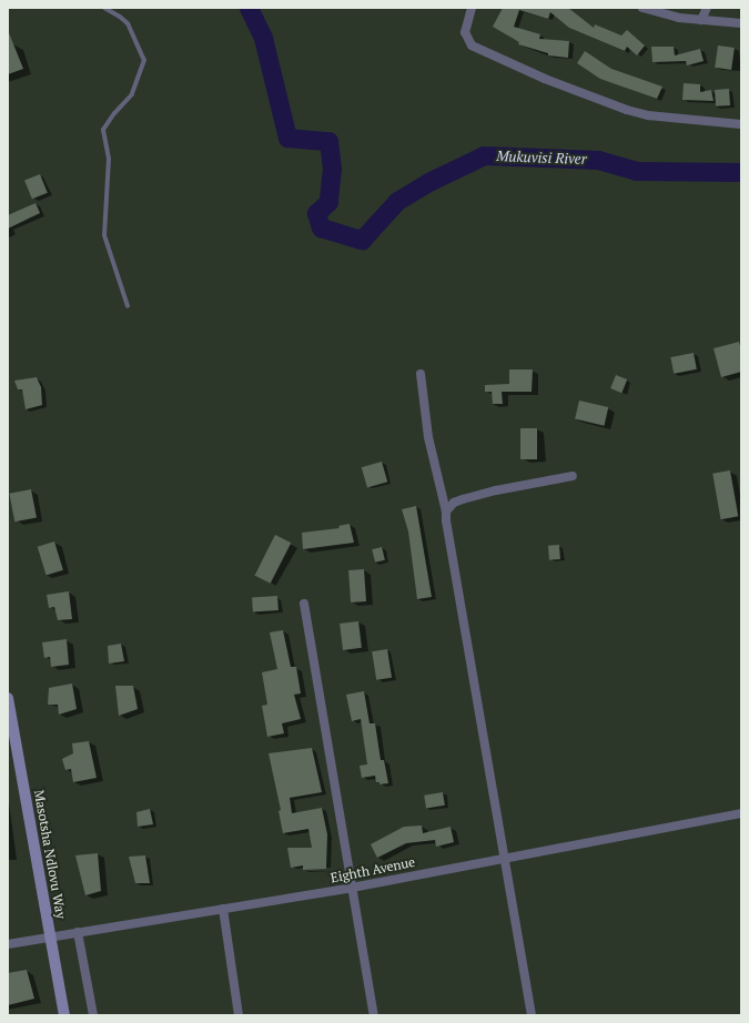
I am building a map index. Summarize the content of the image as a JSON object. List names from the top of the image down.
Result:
{
  "streets": {
    "street": ["Masotsha Ndlovu Way", "Eighth Avenue"]
  },
  "crossings": [
    ["Masotsha Ndlovu Way", "Eighth Avenue"]
  ],
  "water": ["Mukuvisi River"]
}
